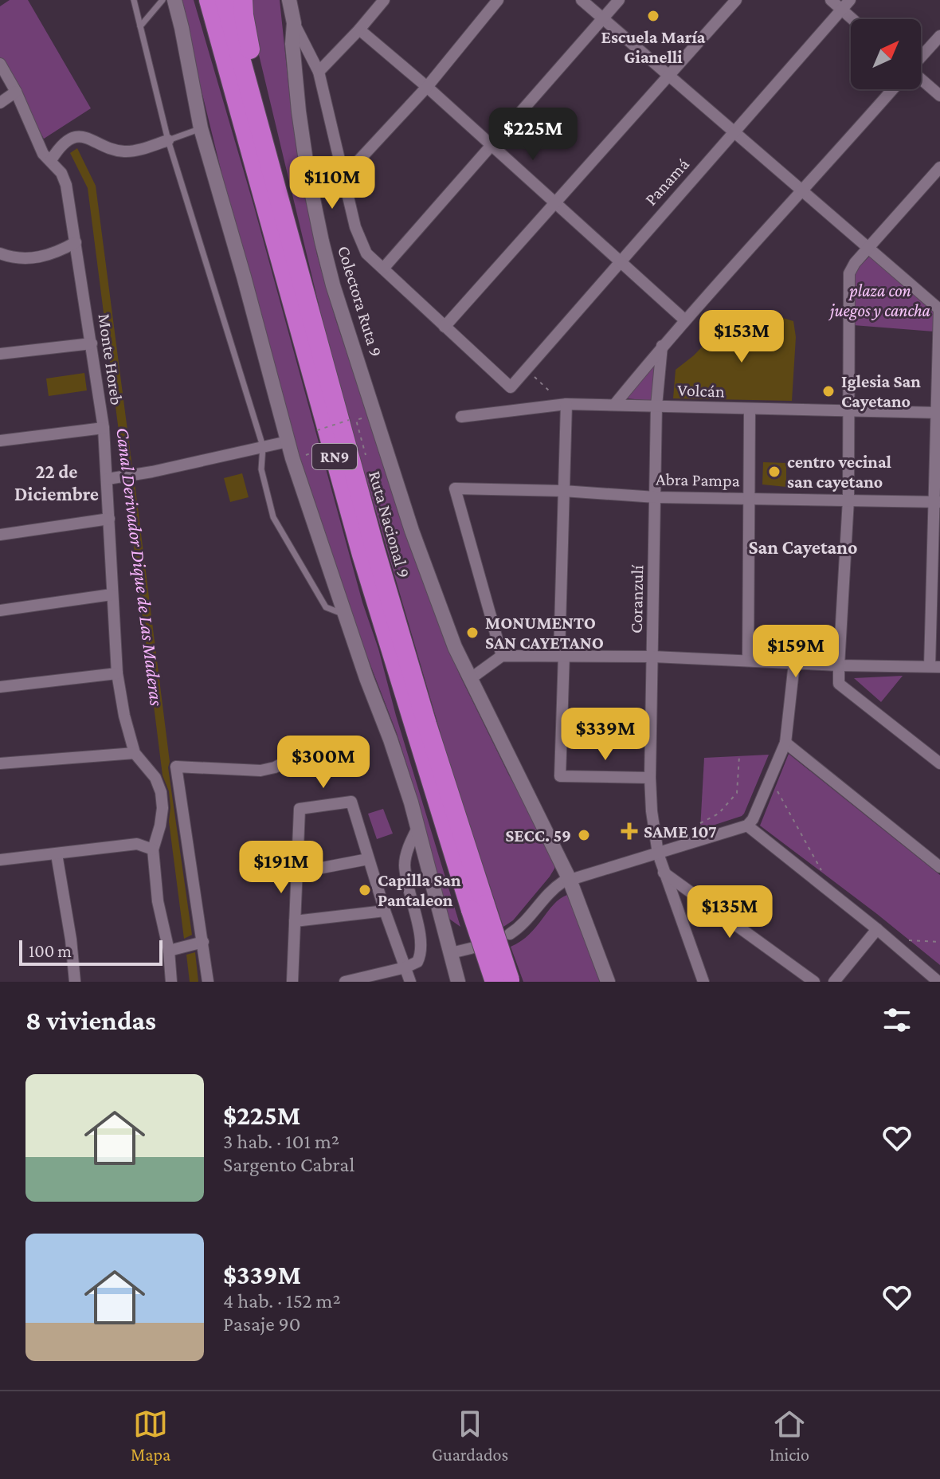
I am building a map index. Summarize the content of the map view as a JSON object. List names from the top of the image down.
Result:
{
  "streets": {
    "highway": ["RN9", "Ruta Nacional 9"],
    "street": [
      "Panamá",
      "Colectora Ruta 9",
      "Monte Horeb",
      "Volcán",
      "Abra Pampa",
      "Coranzulí"
    ]
  },
  "crossings": [
    ["Volcán", "Coranzulí"],
    ["Abra Pampa", "Coranzulí"]
  ],
  "districts": ["22 de Diciembre", "San Cayetano"],
  "water": ["Canal Derivador Dique de Las Maderas"],
  "parks": ["plaza con juegos y cancha"],
  "places": {
    "other": [
      "Escuela María Gianelli",
      "Iglesia San Cayetano",
      "centro vecinal san cayetano",
      "MONUMENTO SAN CAYETANO",
      "SECC. 59",
      "Capilla San Pantaleon"
    ],
    "health": ["SAME 107"]
  },
  "scale_bar": "100 m",
  "north": "top right",
  "page": {
    "price": [
      "$225M",
      "$110M",
      "$153M",
      "$159M",
      "$339M",
      "$300M",
      "$191M",
      "$135M"
    ],
    "scale": "100 m",
    "heading": "8 viviendas",
    "list": [
      {
        "name": "$225M",
        "note": "3 hab. · 101 m² · Sargento Cabral"
      },
      {
        "name": "$339M",
        "note": "4 hab. · 152 m² · Pasaje 90"
      }
    ],
    "tabs": ["Mapa", "Guardados", "Inicio"]
  }
}
